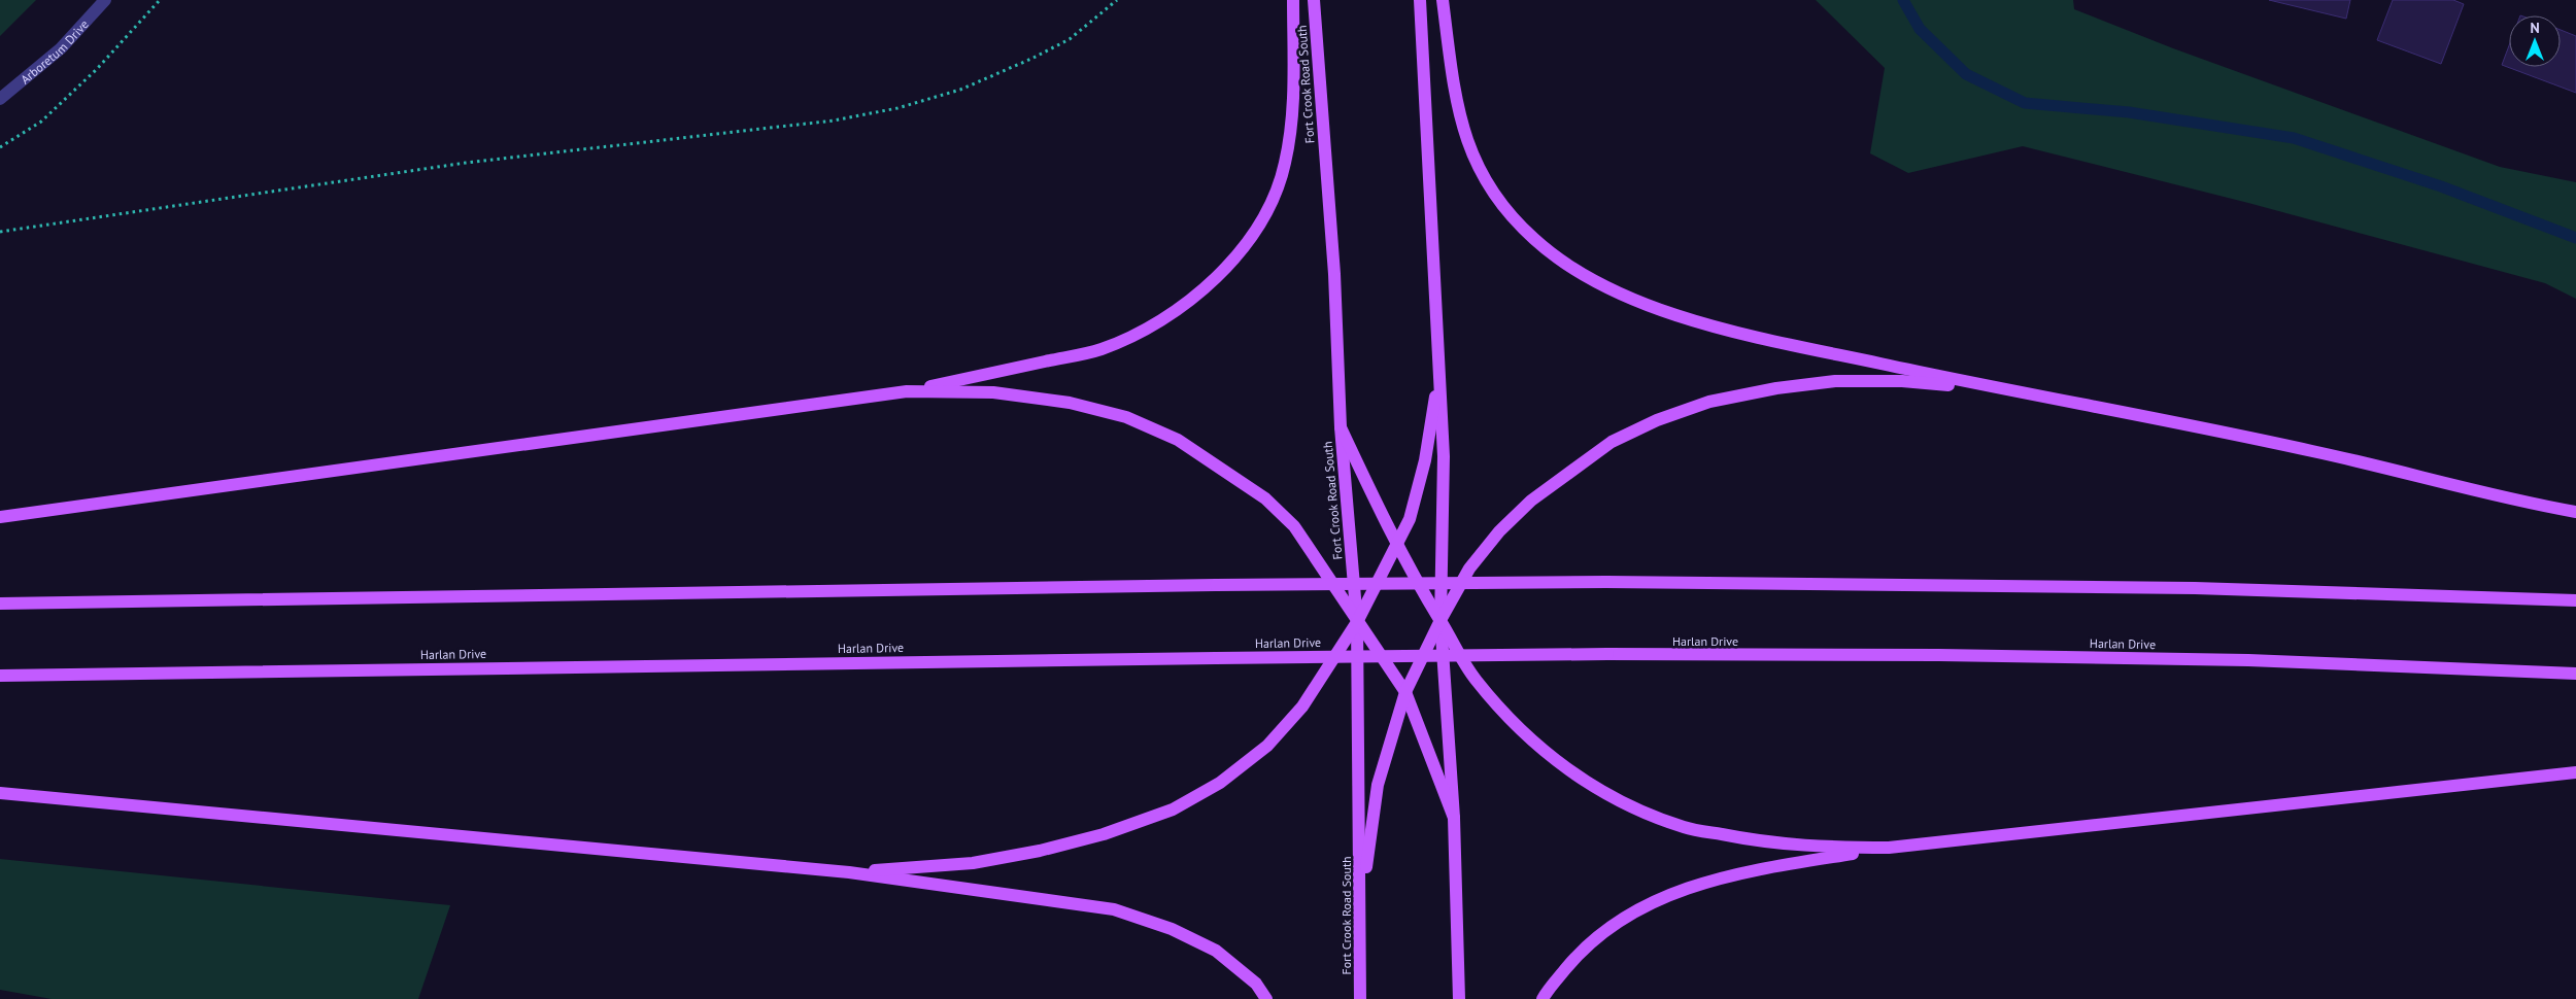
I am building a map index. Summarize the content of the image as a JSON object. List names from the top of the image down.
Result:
{
  "streets": {
    "main road": ["Fort Crook Road South", "Harlan Drive"],
    "street": ["Arboretum Drive"]
  },
  "north": "top"
}
